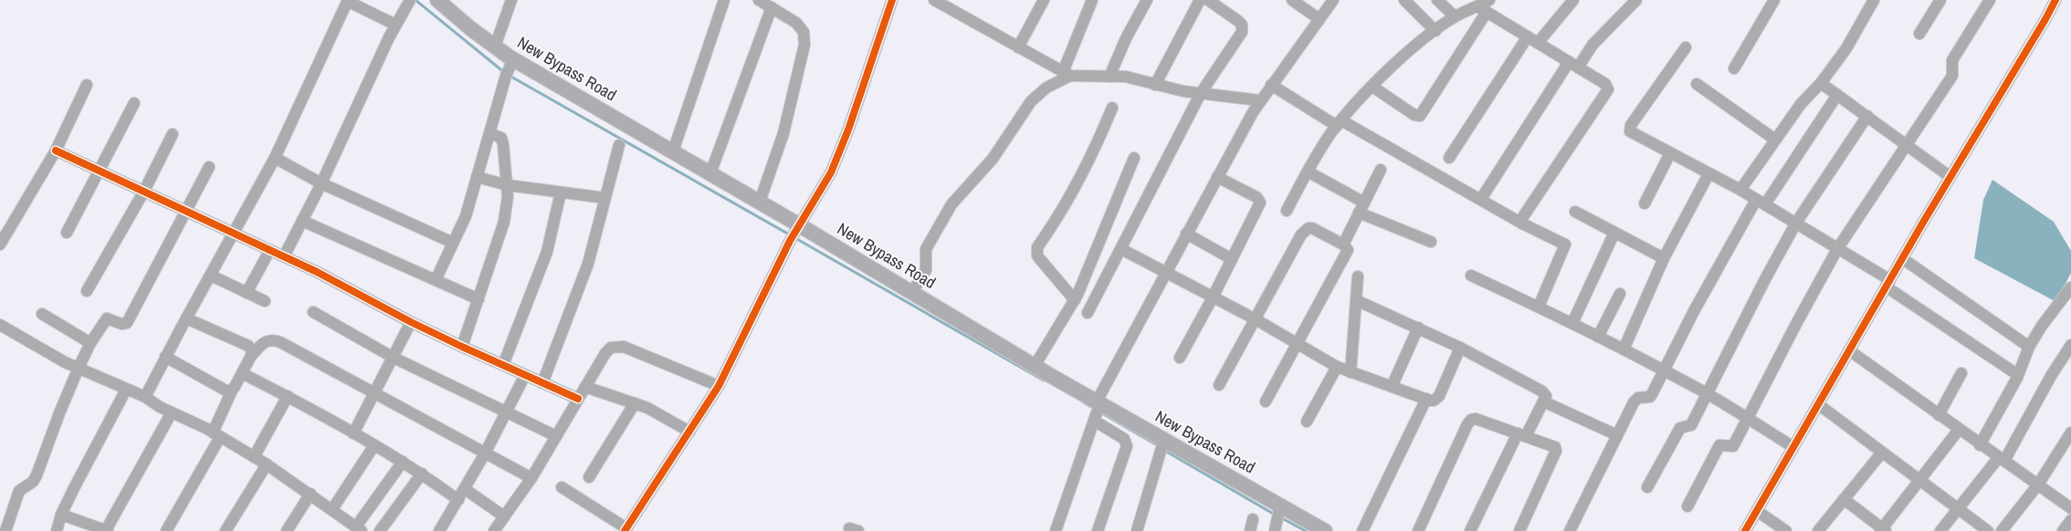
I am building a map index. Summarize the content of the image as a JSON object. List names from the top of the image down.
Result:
{
  "streets": {
    "main road": ["New Bypass Road"]
  }
}
